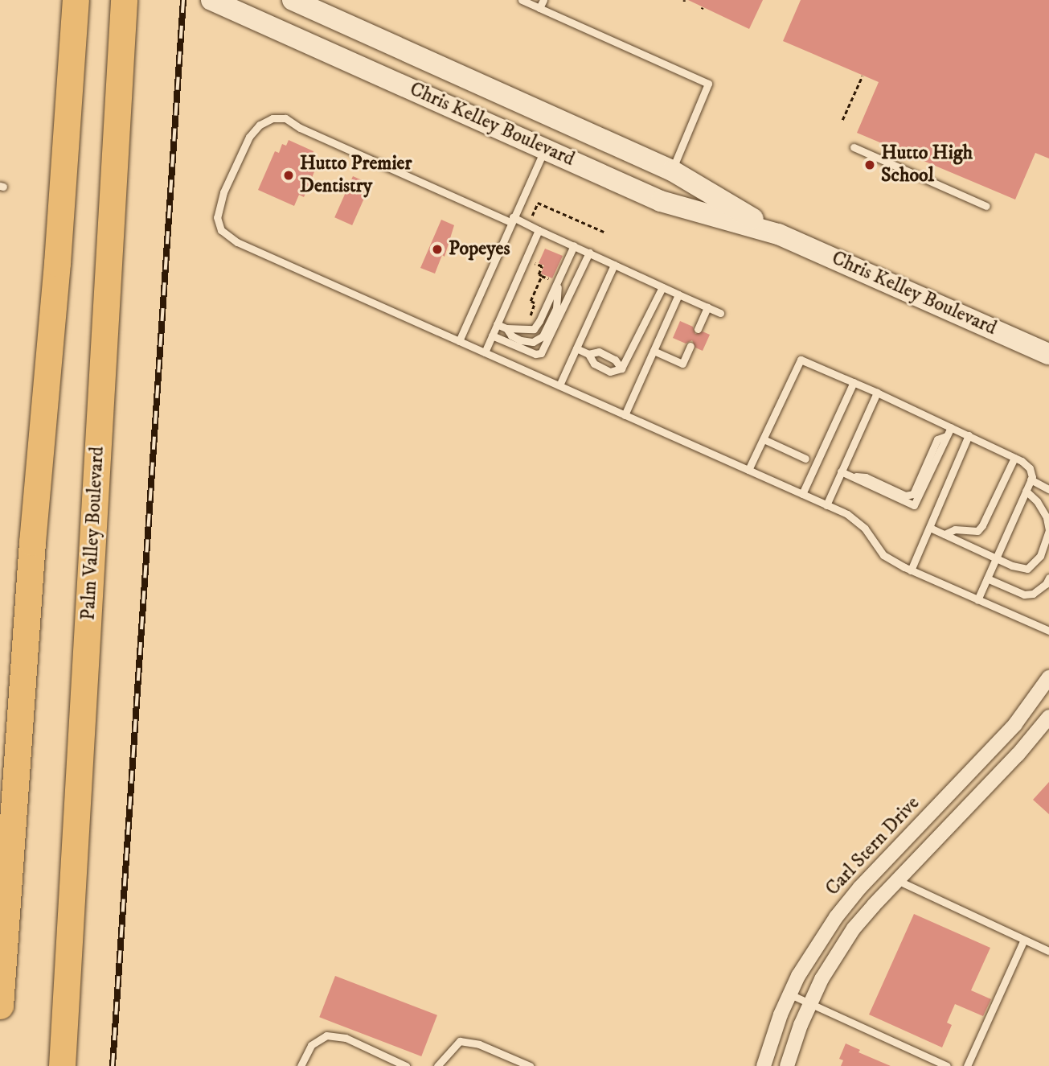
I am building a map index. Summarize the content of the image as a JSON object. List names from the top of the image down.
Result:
{
  "streets": {
    "highway": ["Palm Valley Boulevard"],
    "main road": ["Chris Kelley Boulevard"],
    "street": ["Carl Stern Drive"]
  },
  "places": ["Hutto High School", "Hutto Premier Dentistry", "Popeyes"]
}
